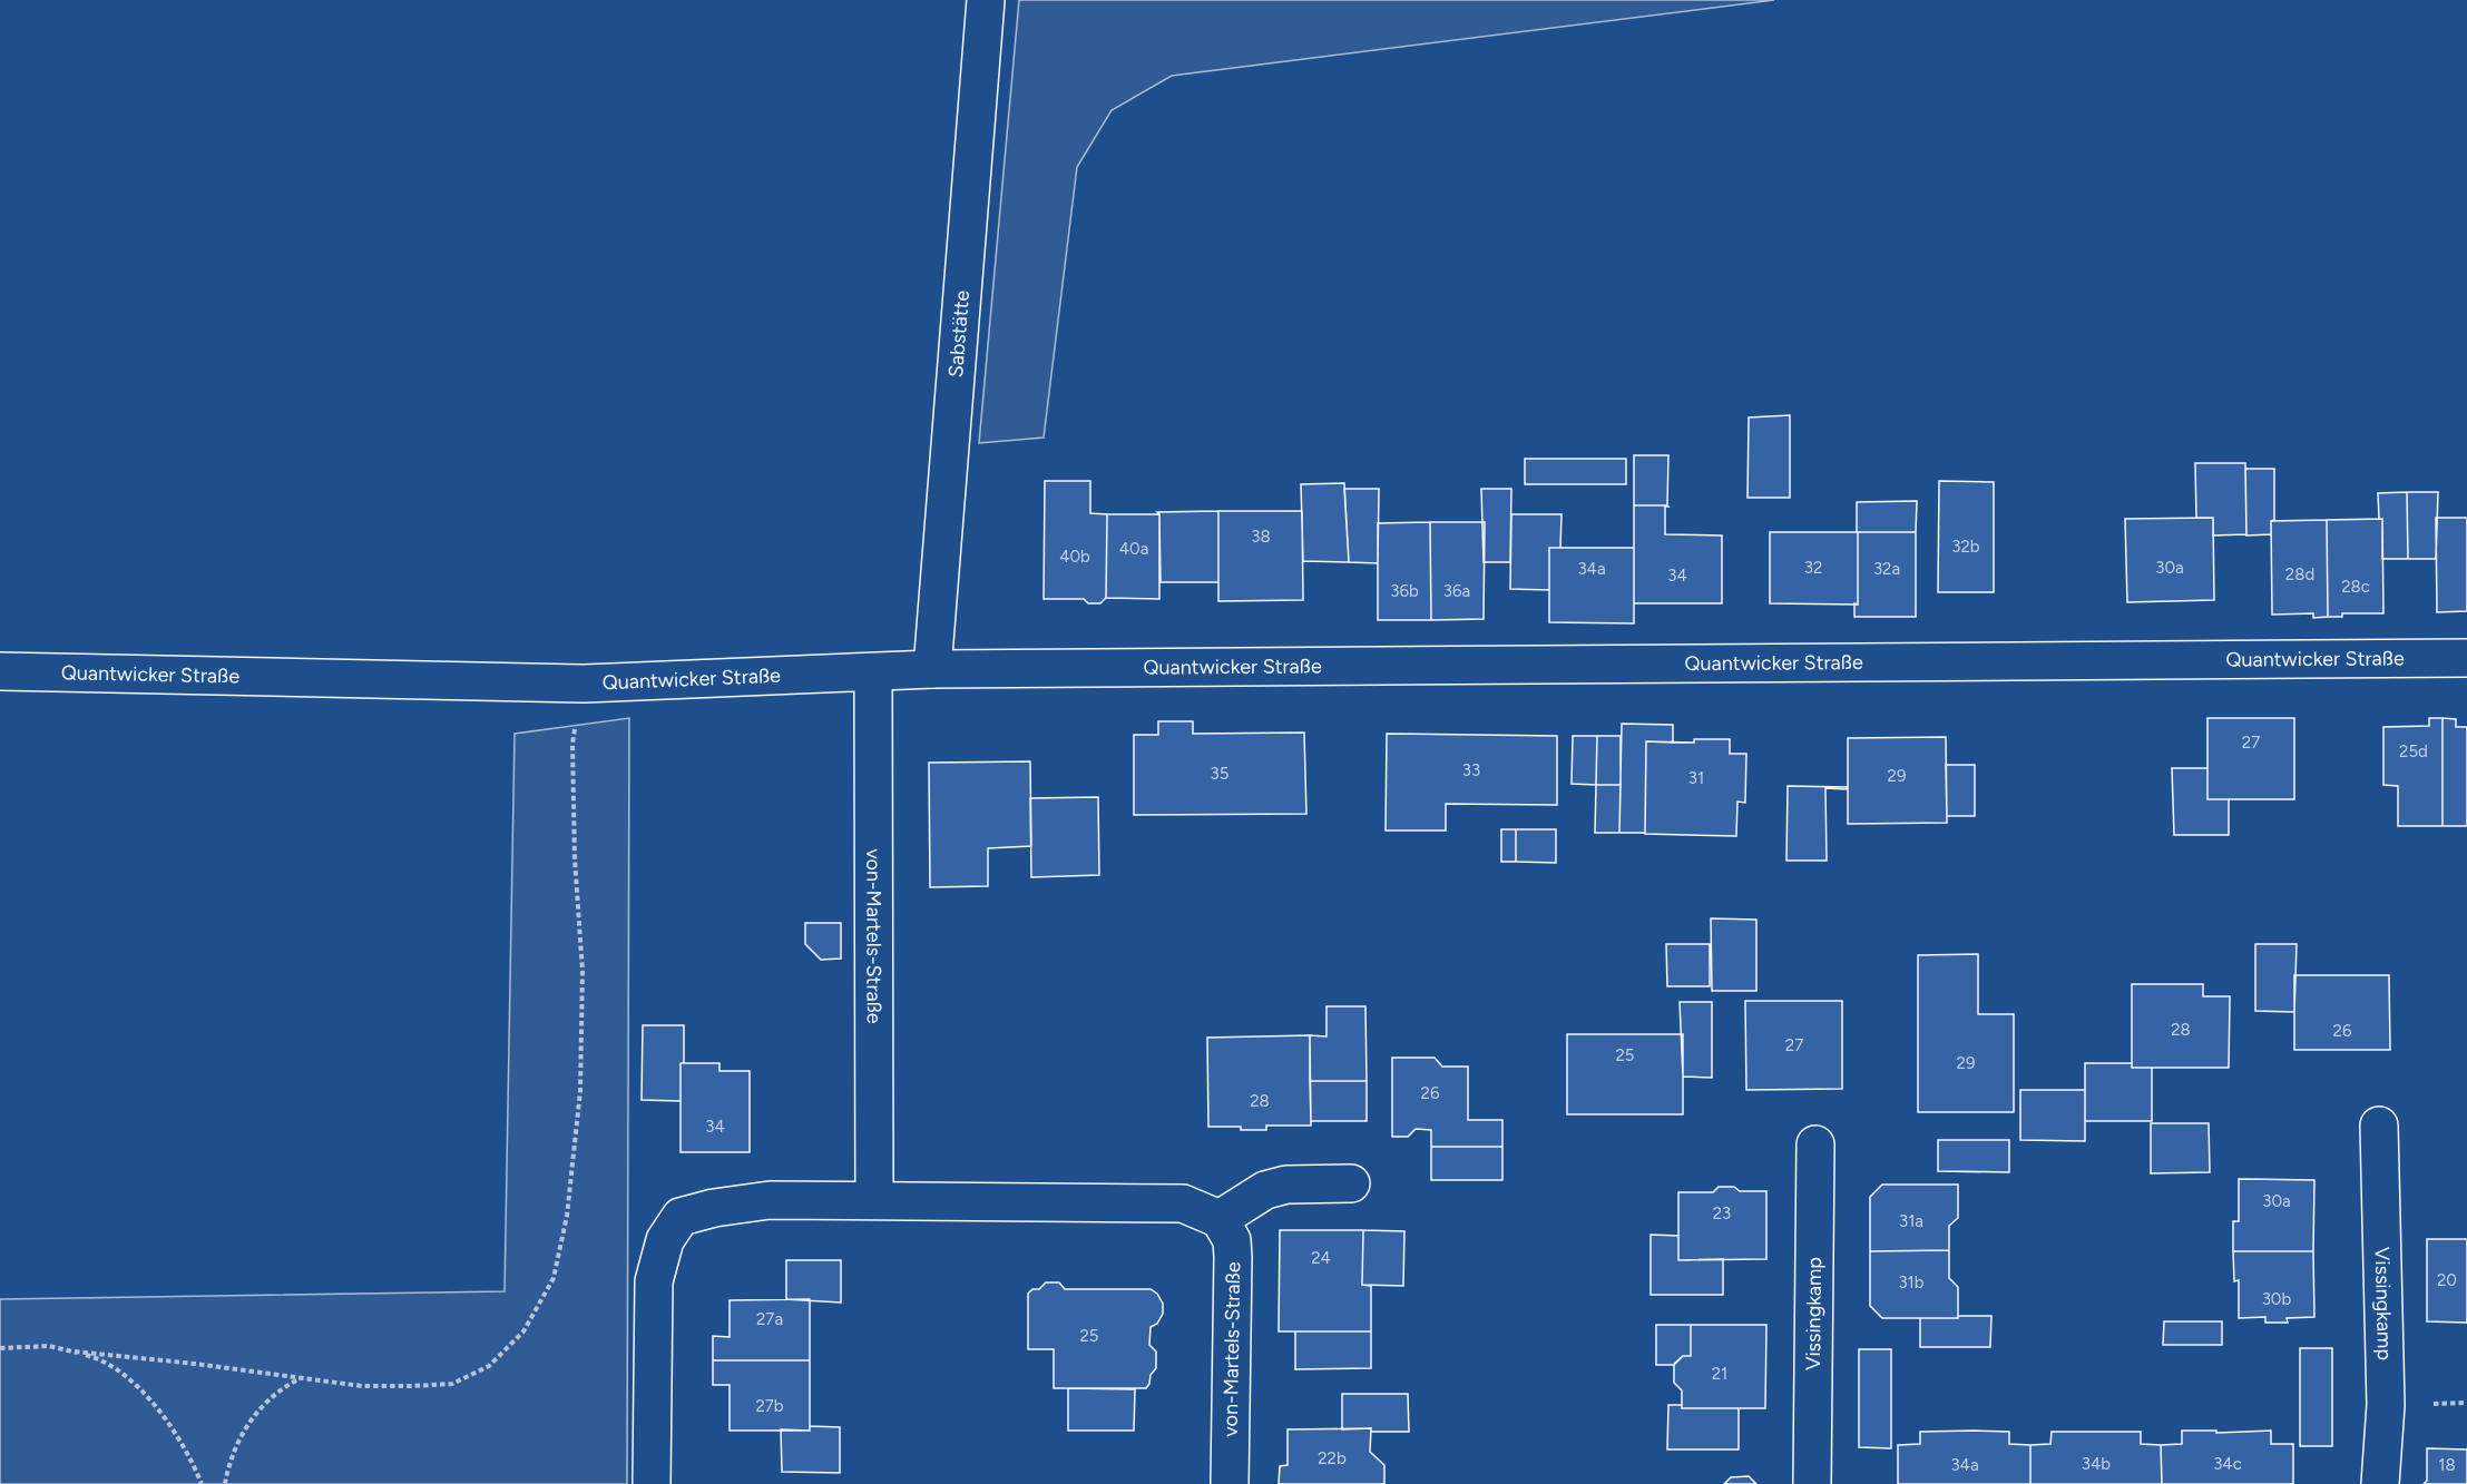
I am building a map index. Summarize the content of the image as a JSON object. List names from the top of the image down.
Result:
{
  "streets": {
    "street": [
      "Sabstätte",
      "Quantwicker Straße",
      "von-Martels-Straße",
      "Vissingkamp"
    ]
  },
  "crossings": [
    ["Sabstätte", "Quantwicker Straße"],
    ["Quantwicker Straße", "von-Martels-Straße"]
  ],
  "house_numbers": [
    "38",
    "32b",
    "40a",
    "40b",
    "32",
    "30a",
    "34a",
    "32a",
    "28d",
    "34",
    "28c",
    "36b",
    "36a",
    "27",
    "25d",
    "33",
    "35",
    "29",
    "31",
    "28",
    "26",
    "27",
    "25",
    "29",
    "26",
    "28",
    "34",
    "30a",
    "23",
    "31a",
    "24",
    "20",
    "31b",
    "30b",
    "27a",
    "25",
    "21",
    "27b",
    "22b",
    "34b",
    "34c",
    "34a",
    "18"
  ]
}
